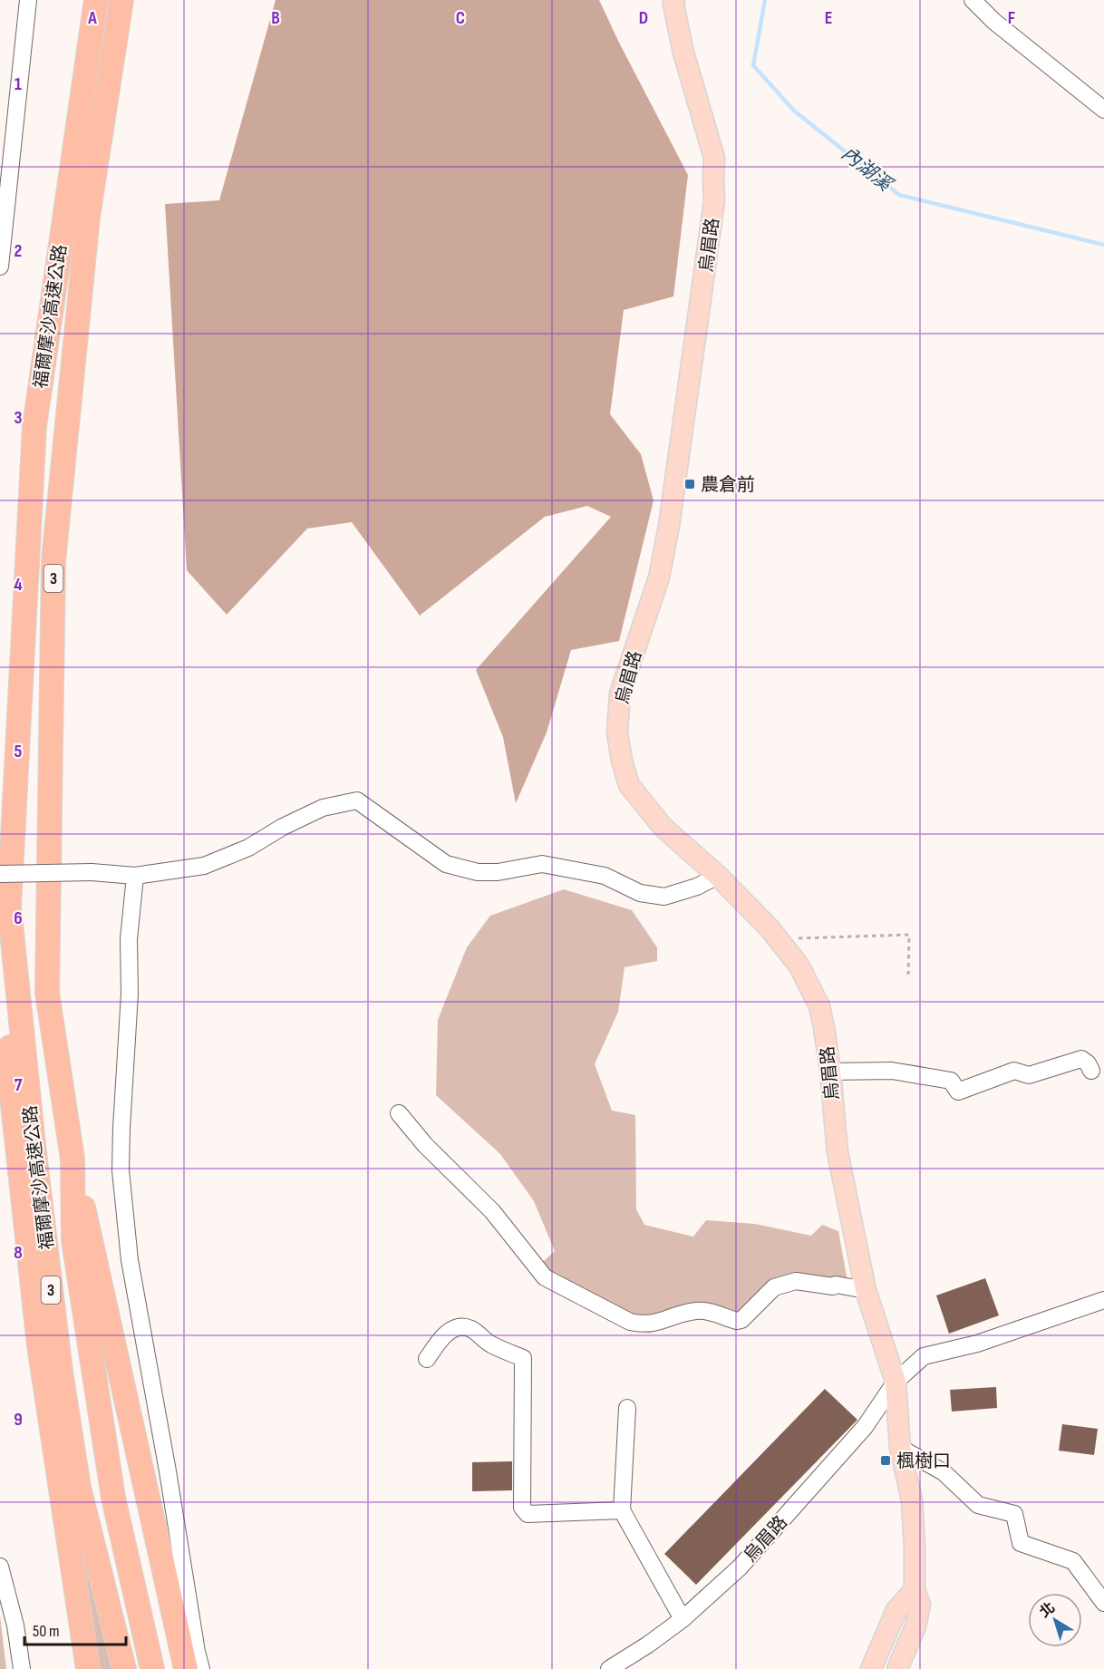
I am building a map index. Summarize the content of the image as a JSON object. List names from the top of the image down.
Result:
{
  "streets": {
    "highway": ["福爾摩沙高速公路", "3"],
    "main road": ["烏眉路"]
  },
  "water": ["內湖溪"],
  "places": {
    "transit": ["農倉前", "楓樹口"]
  },
  "scale_bar": "50 m",
  "north": "top left",
  "grid": {
    "columns": [
      "A",
      "B",
      "C",
      "D",
      "E",
      "F"
    ],
    "rows": [
      "1",
      "2",
      "3",
      "4",
      "5",
      "6",
      "7",
      "8",
      "9"
    ]
  }
}
